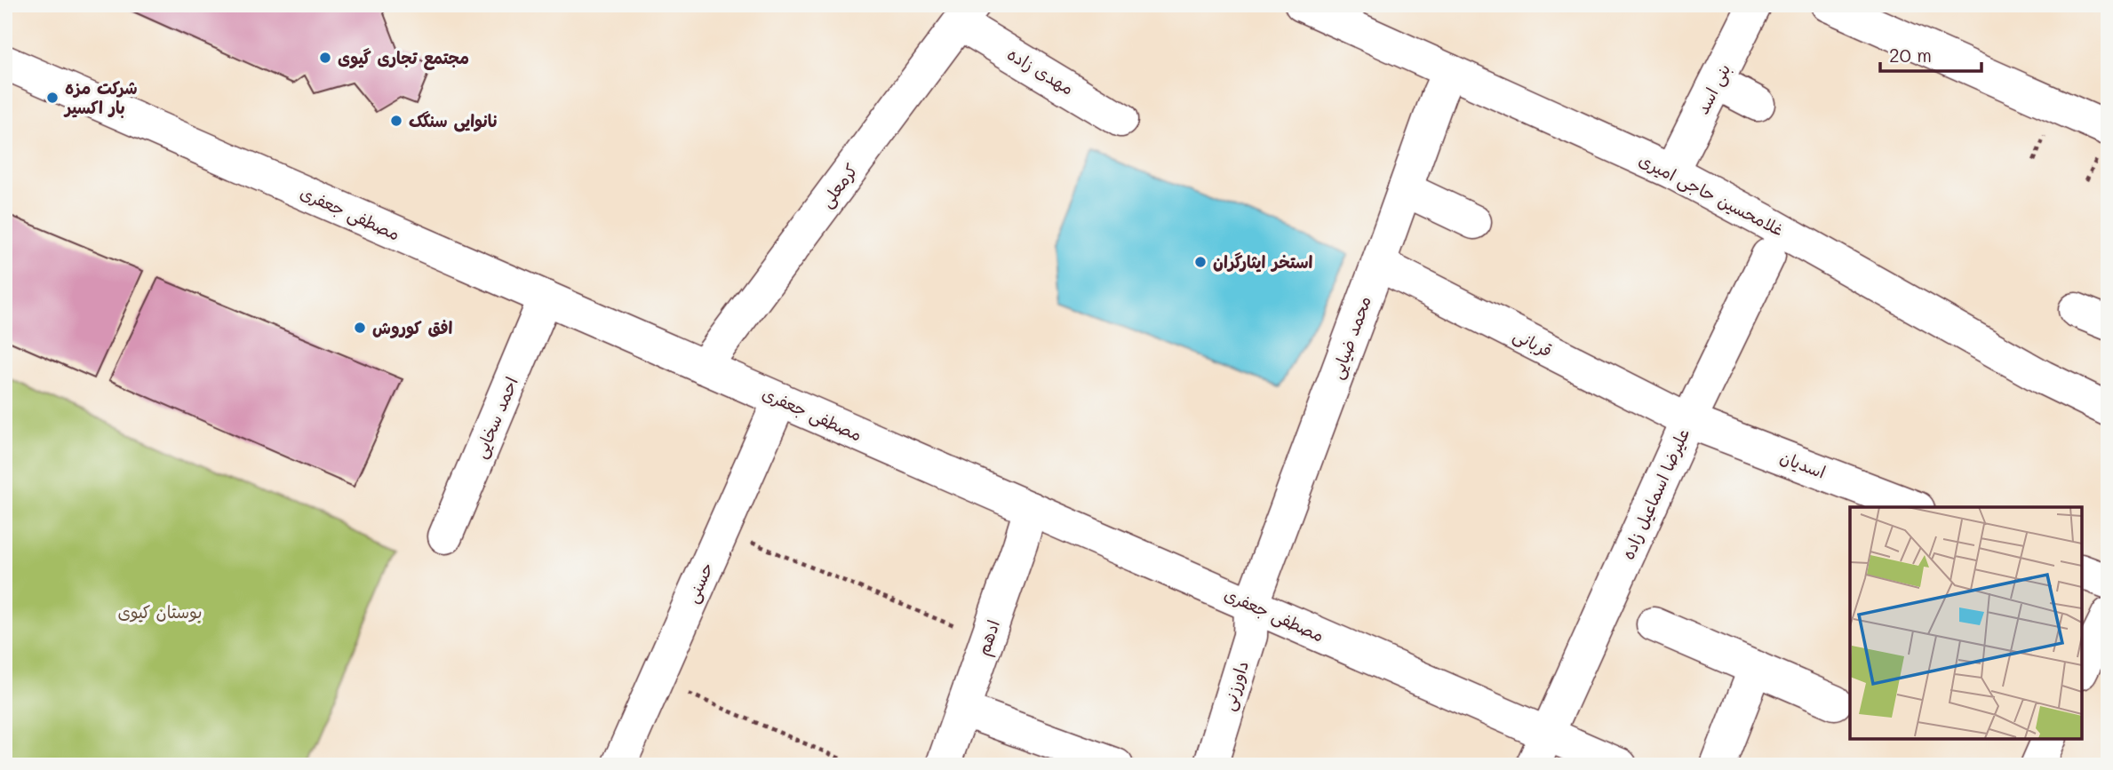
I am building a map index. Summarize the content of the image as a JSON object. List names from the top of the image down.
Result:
{
  "streets": {
    "street": [
      "مهدی زاده",
      "بنی اسد",
      "کرمعلی",
      "غلامحسین حاجی امیری",
      "مصطفی جعفری",
      "محمد ضیایی",
      "قربانی",
      "احمد سخایی",
      "اسدیان",
      "علیرضا اسماعیل زاده",
      "حسنی",
      "ادهم",
      "داورزنی"
    ]
  },
  "crossings": [
    ["مهدی زاده", "کرمعلی"],
    ["بنی اسد", "غلامحسین حاجی امیری"],
    ["کرمعلی", "مصطفی جعفری"],
    ["غلامحسین حاجی امیری", "محمد ضیایی"],
    ["مصطفی جعفری", "محمد ضیایی"],
    ["مصطفی جعفری", "احمد سخایی"],
    ["مصطفی جعفری", "علیرضا اسماعیل زاده"],
    ["مصطفی جعفری", "حسنی"],
    ["مصطفی جعفری", "ادهم"],
    ["مصطفی جعفری", "داورزنی"],
    ["محمد ضیایی", "قربانی"],
    ["محمد ضیایی", "داورزنی"],
    ["قربانی", "اسدیان"],
    ["قربانی", "علیرضا اسماعیل زاده"],
    ["اسدیان", "علیرضا اسماعیل زاده"]
  ],
  "parks": ["بوستان کیوی"],
  "places": [
    "مجتمع تجاری گیوی",
    "شرکت مزه بار اکسیر",
    "نانوایی سنگک",
    "استخر ایثارگران",
    "افق کوروش"
  ],
  "scale_bar": "20 m"
}
